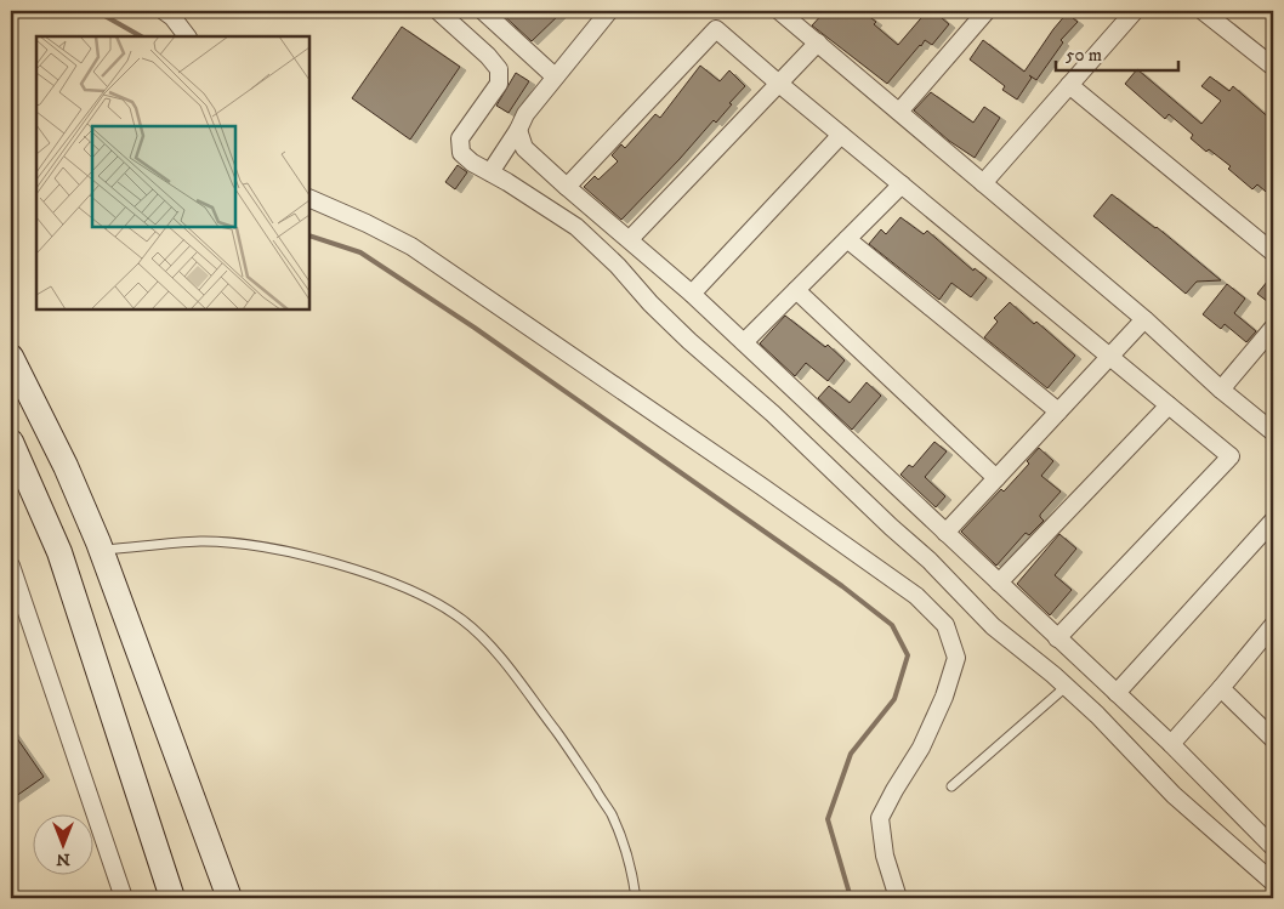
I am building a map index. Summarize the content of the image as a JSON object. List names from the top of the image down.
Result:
{
  "scale_bar": "50 m",
  "north": "bottom"
}
